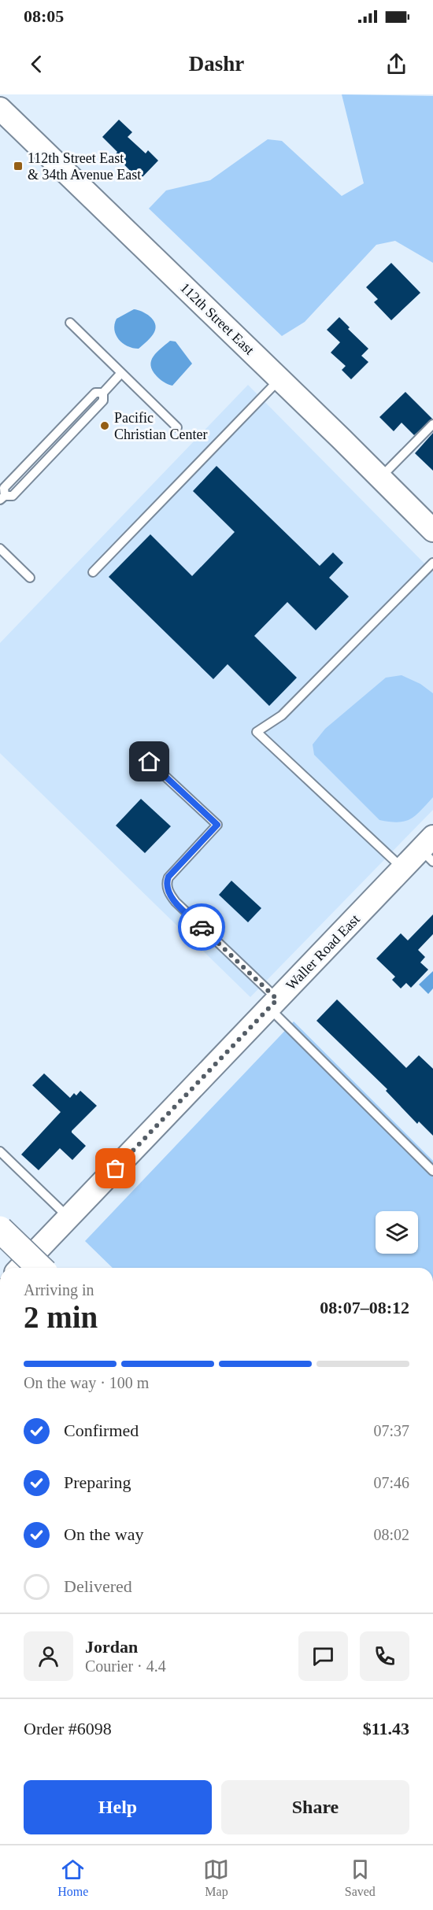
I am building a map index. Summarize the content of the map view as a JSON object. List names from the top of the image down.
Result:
{
  "streets": {
    "main road": ["112th Street East", "Waller Road East"]
  },
  "places": {
    "transit": ["112th Street East & 34th Avenue East"],
    "other": ["Pacific Christian Center"]
  },
  "page": {
    "status": "08:05",
    "header": "Dashr",
    "heading": ["2 min", "Arriving in", "08:07–08:12"],
    "panel": [
      "Jordan",
      "Courier · 4.4",
      "Order #6098",
      "$11.43"
    ],
    "bar": "On the way · 100 m",
    "list": [
      ["Confirmed", "07:37"],
      ["Preparing", "07:46"],
      ["On the way", "08:02"],
      "Delivered"
    ],
    "buttons": ["Help", "Share"],
    "tabs": ["Home", "Map", "Saved"]
  }
}
